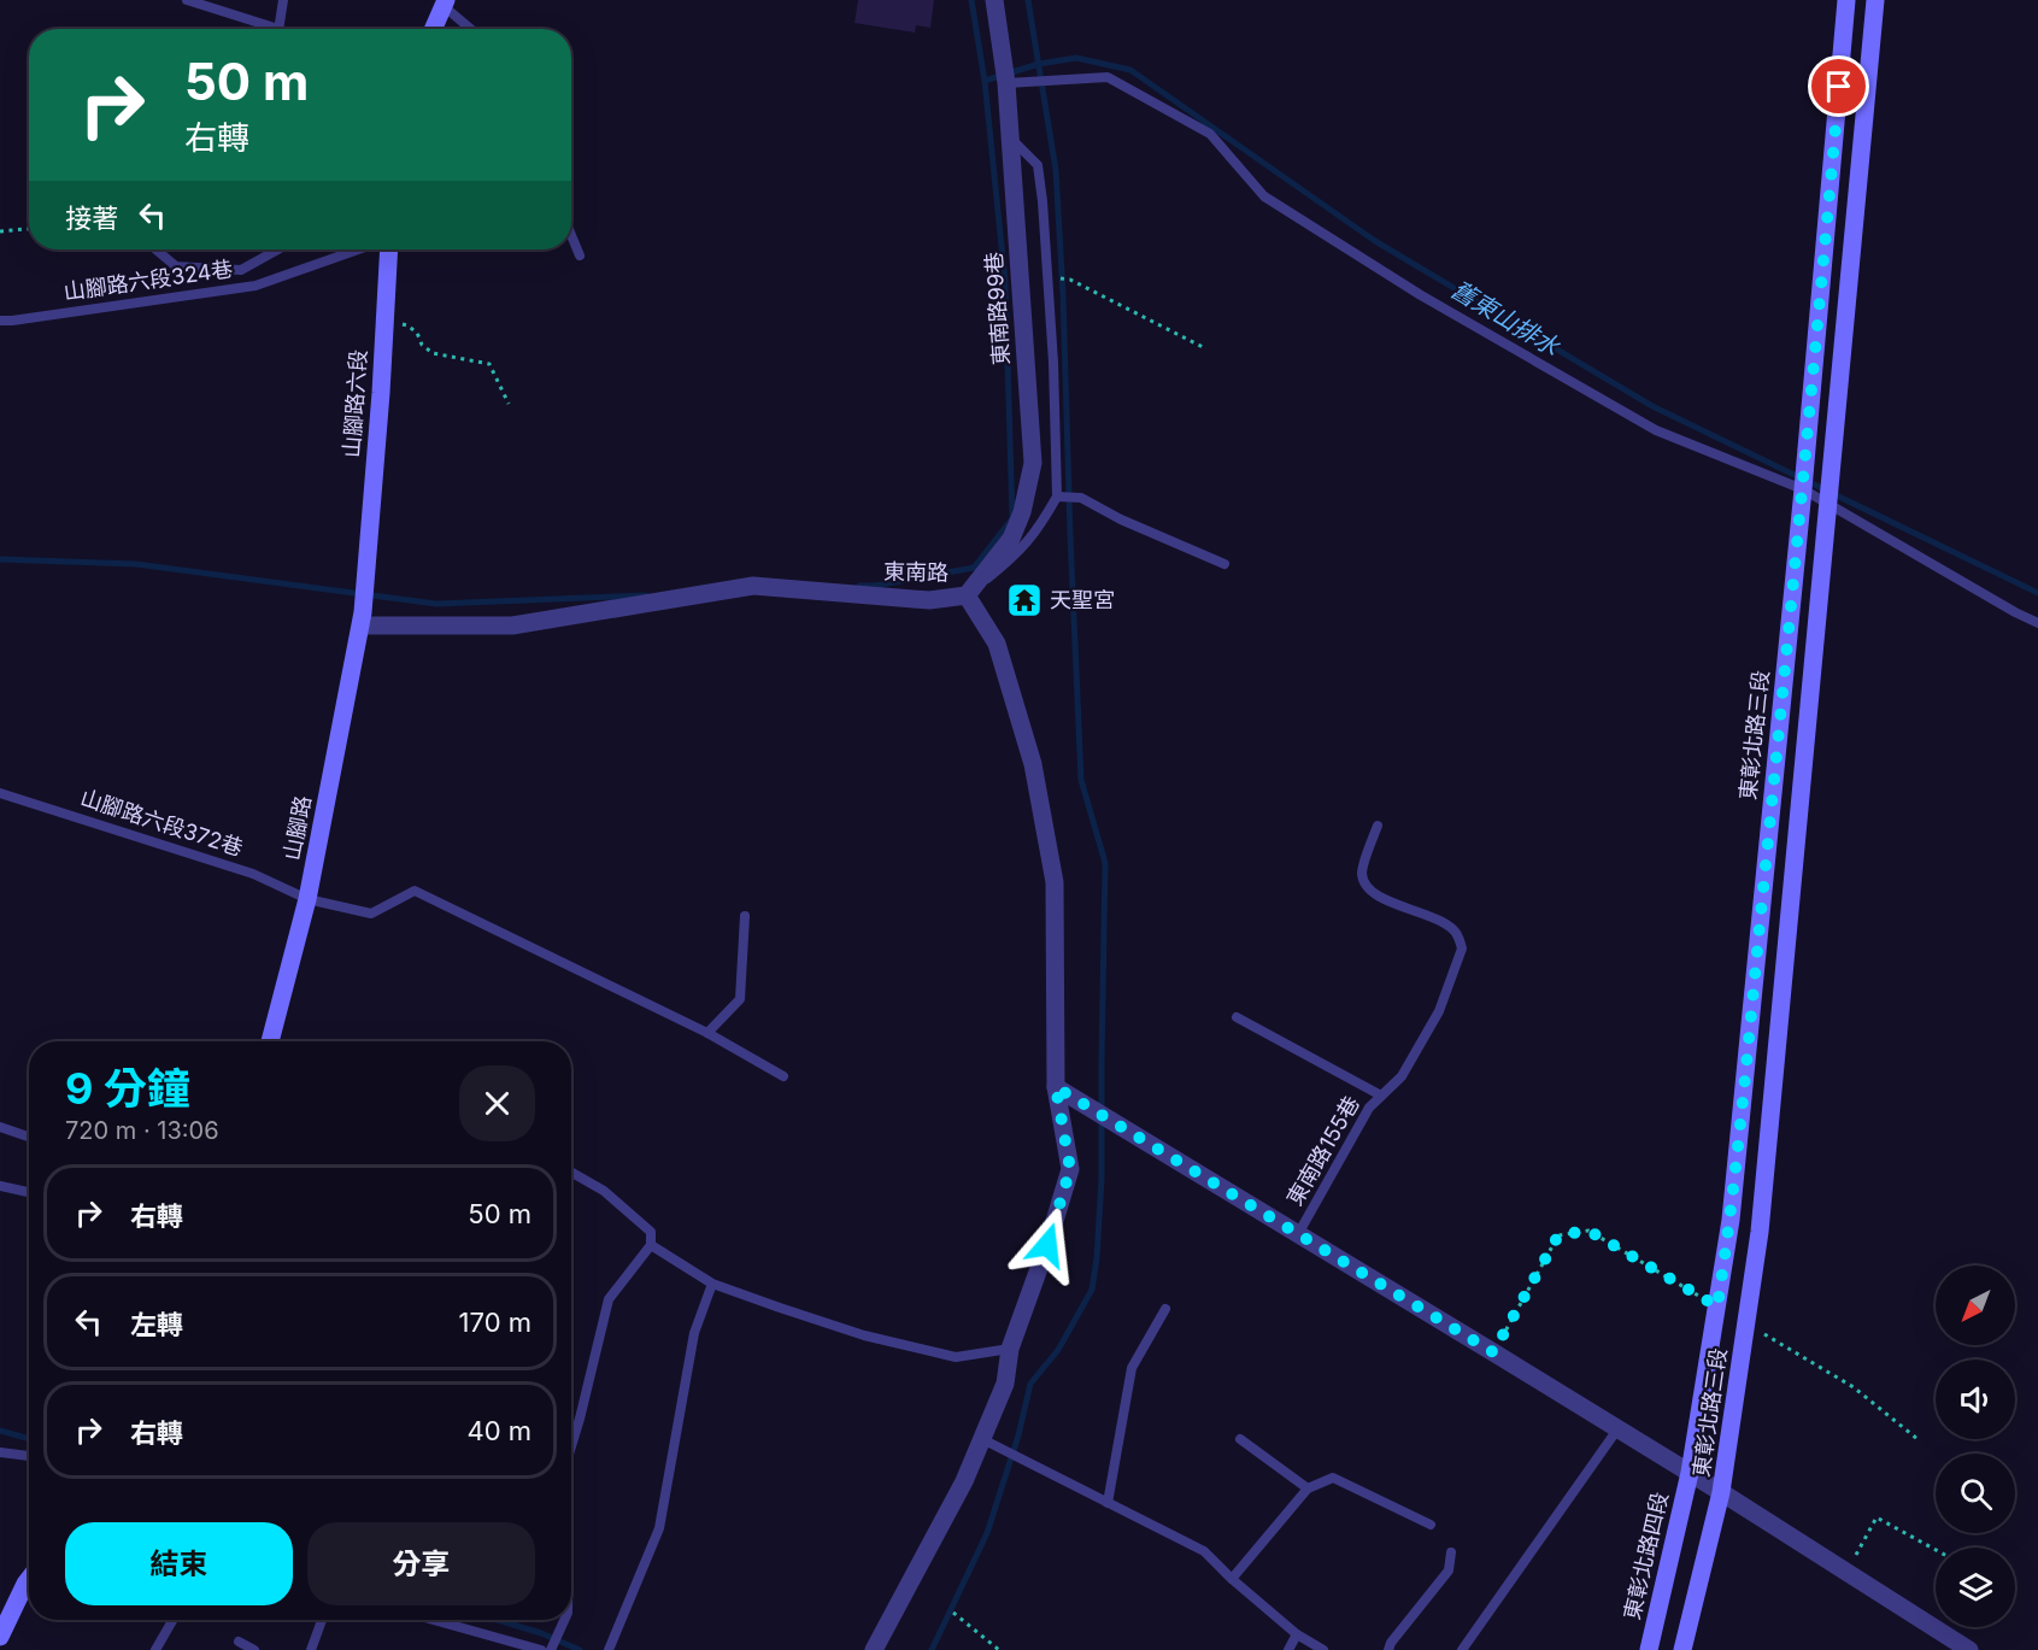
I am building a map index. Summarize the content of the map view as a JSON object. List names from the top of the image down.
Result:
{
  "streets": {
    "street": [
      "東南路99巷",
      "山腳路六段",
      "東南路",
      "東彰北路三段",
      "山腳路",
      "東彰北路四段"
    ],
    "lane": ["山腳路六段324巷", "山腳路六段372巷", "東南路155巷"]
  },
  "crossings": [
    ["東南路99巷", "東南路"],
    ["山腳路六段", "東南路"],
    ["山腳路六段", "山腳路"],
    ["東南路", "山腳路"],
    ["東彰北路三段", "東彰北路四段"],
    ["山腳路六段372巷", "山腳路"]
  ],
  "water": ["舊東山排水"],
  "places": {
    "temple": ["天聖宮"]
  },
  "north": "bottom left",
  "page": {
    "turn": ["50 m", "右轉"],
    "then": "接著",
    "heading": ["9 分鐘", "720 m · 13:06"],
    "list": [
      {
        "name": "右轉",
        "value": "50 m"
      },
      {
        "name": "左轉",
        "value": "170 m"
      },
      {
        "name": "右轉",
        "value": "40 m"
      }
    ],
    "buttons": ["結束", "分享"]
  }
}
